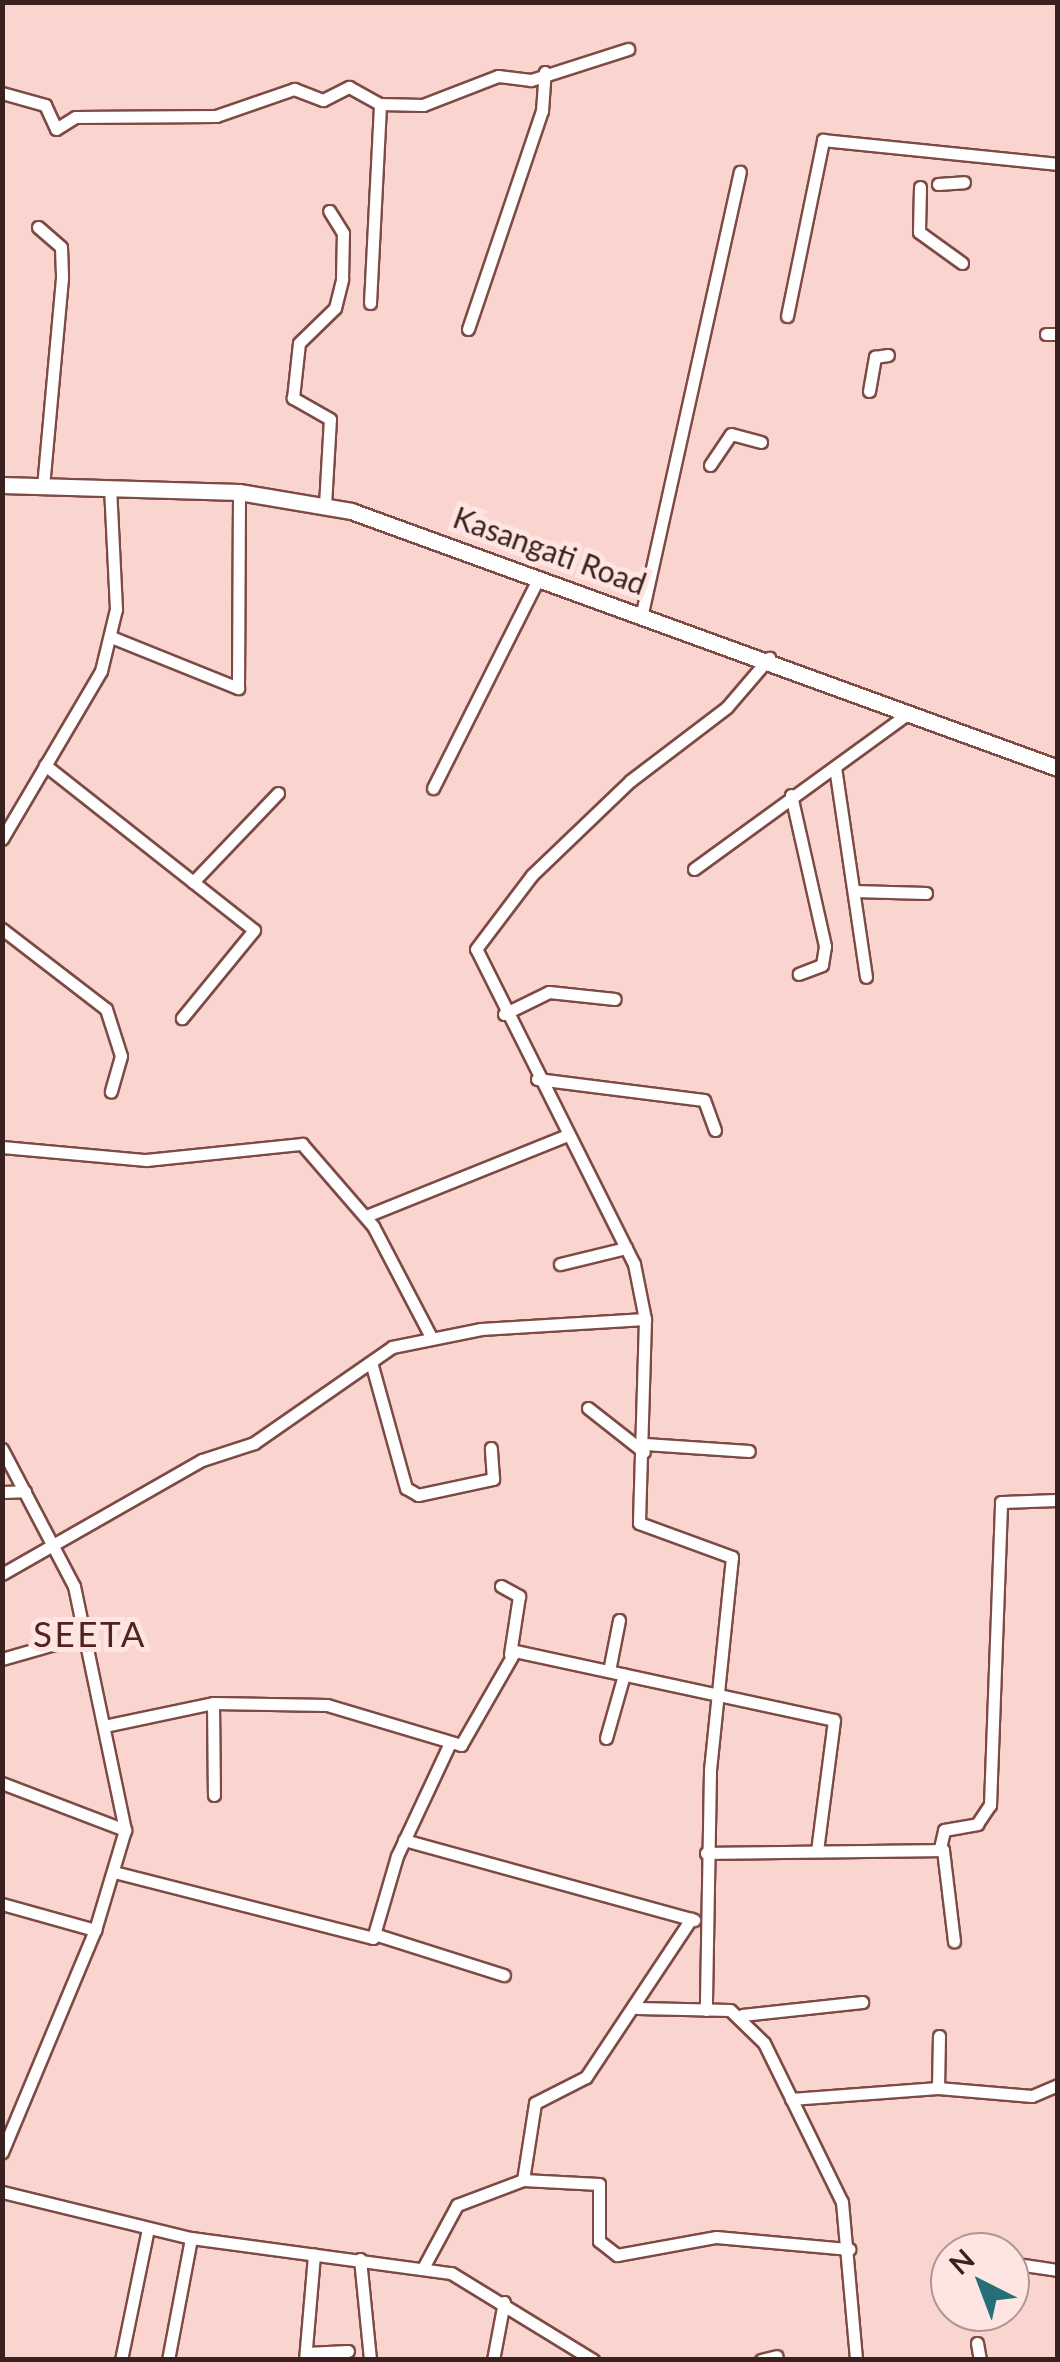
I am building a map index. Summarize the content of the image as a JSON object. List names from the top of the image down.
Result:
{
  "streets": {
    "street": ["Kasangati Road"]
  },
  "districts": ["SEETA"],
  "north": "top left"
}
